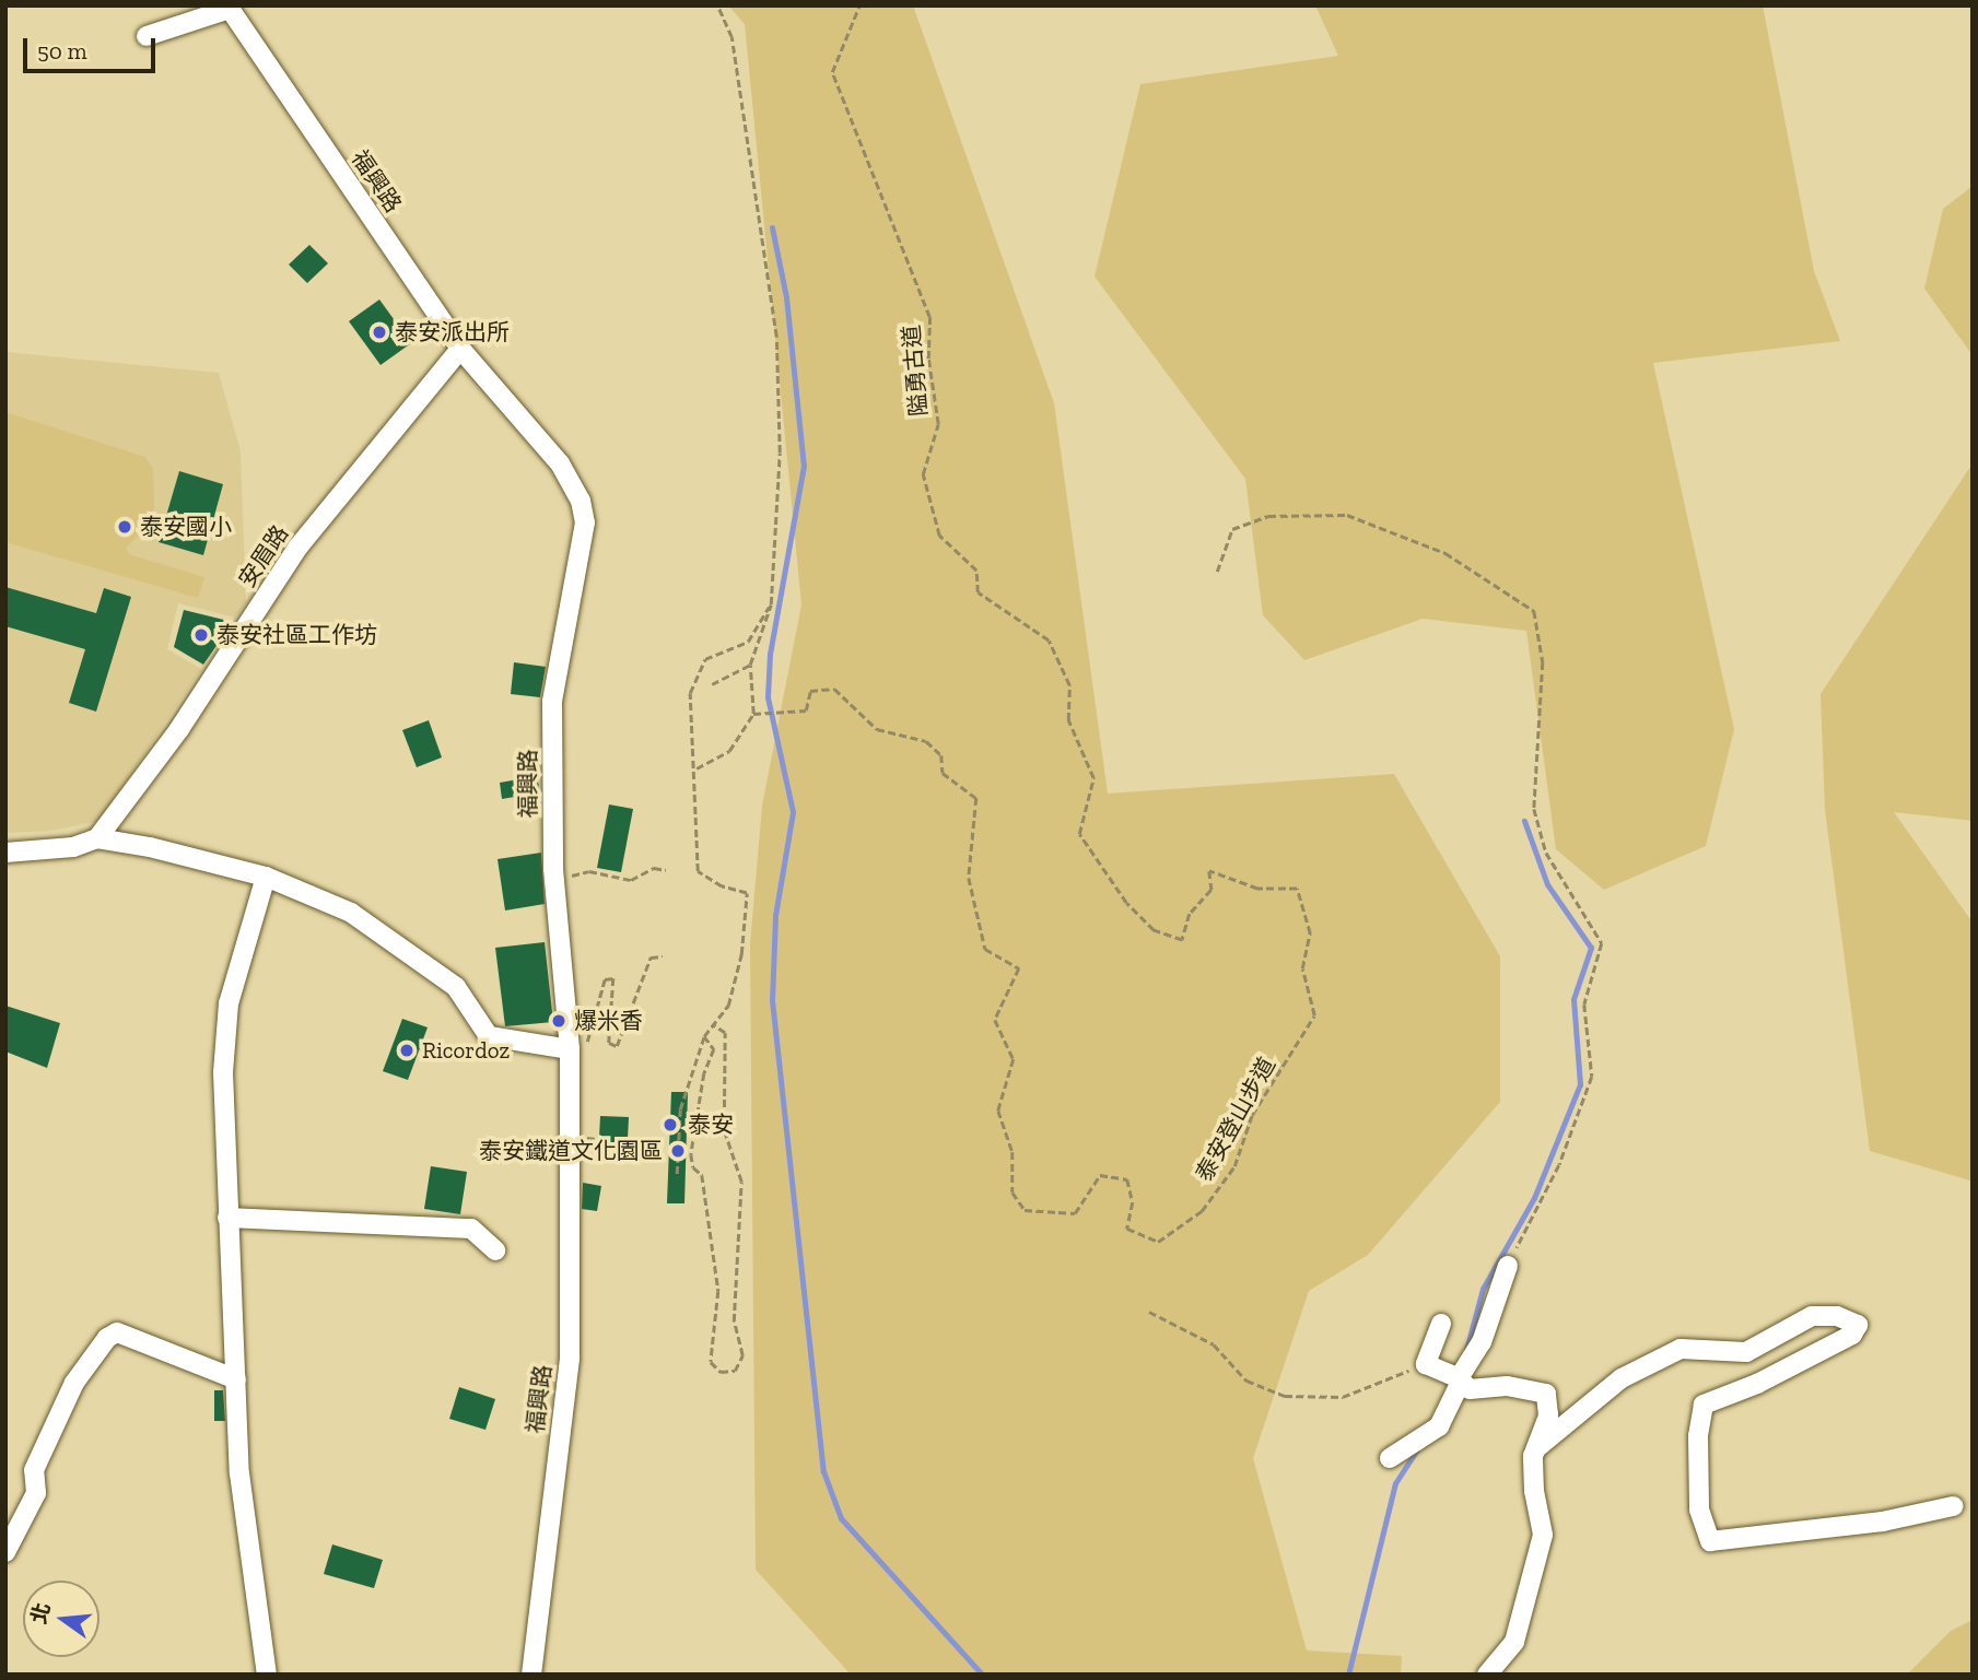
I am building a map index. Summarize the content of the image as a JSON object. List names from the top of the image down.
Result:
{
  "streets": {
    "street": ["福興路", "安眉路"],
    "path": ["隘勇古道", "泰安登山步道"]
  },
  "crossings": [
    ["福興路", "安眉路"],
    ["隘勇古道", "泰安登山步道"]
  ],
  "places": [
    "泰安派出所",
    "泰安國小",
    "泰安社區工作坊",
    "爆米香",
    "Ricordoz",
    "泰安",
    "泰安鐵道文化園區"
  ],
  "scale_bar": "50 m",
  "north": "left"
}
